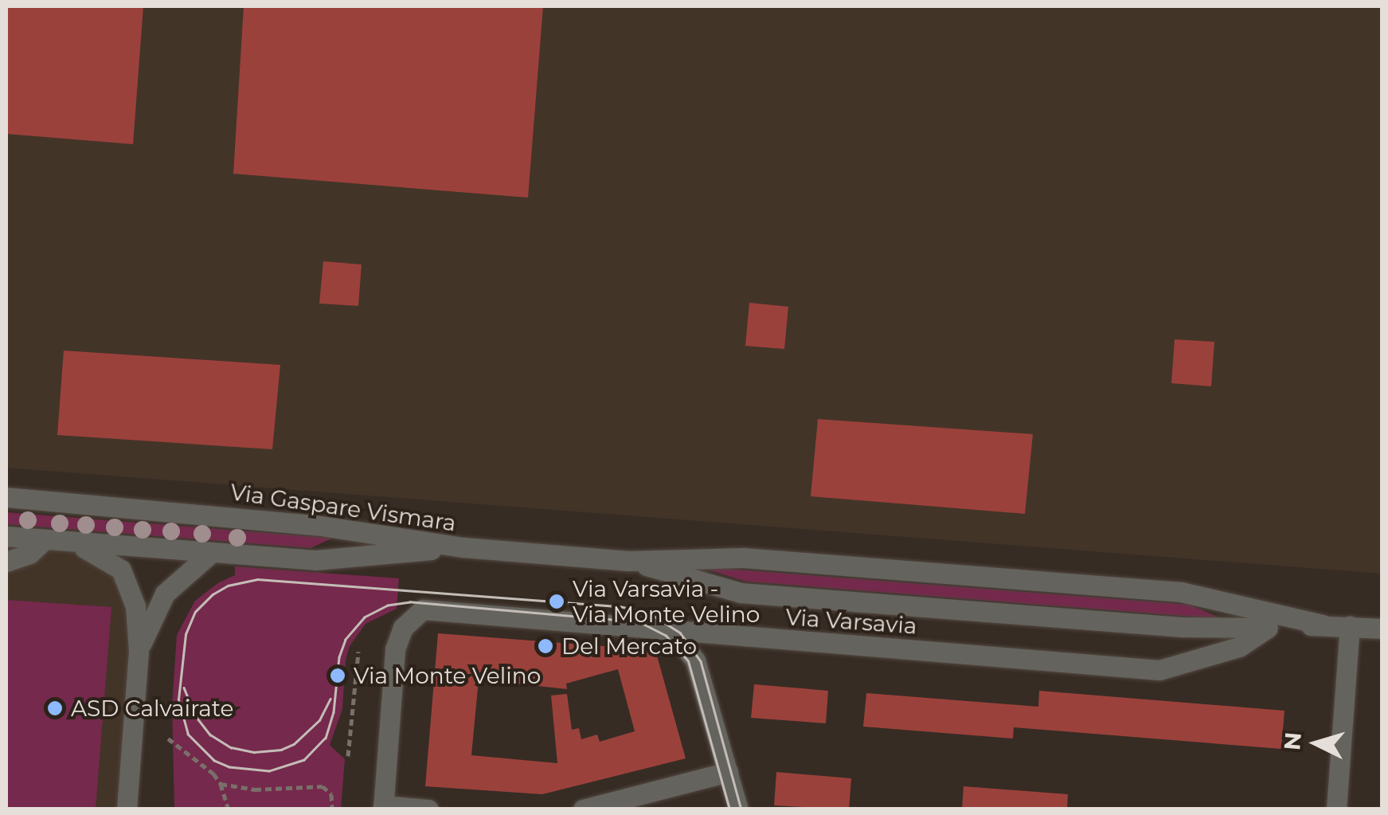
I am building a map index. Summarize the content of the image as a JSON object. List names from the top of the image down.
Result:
{
  "streets": {
    "street": ["Via Gaspare Vismara", "Via Varsavia"]
  },
  "crossings": [
    ["Via Gaspare Vismara", "Via Varsavia"]
  ],
  "places": [
    "Via Varsavia - Via Monte Velino",
    "Del Mercato",
    "Via Monte Velino",
    "ASD Calvairate"
  ],
  "north": "left"
}
